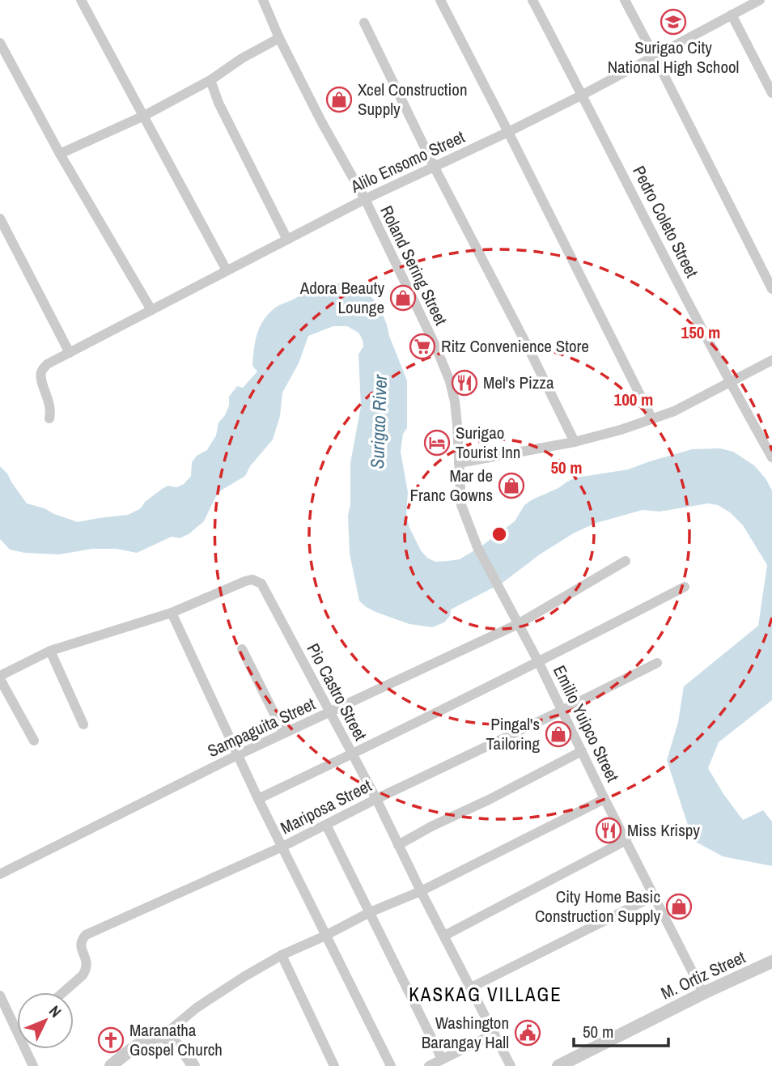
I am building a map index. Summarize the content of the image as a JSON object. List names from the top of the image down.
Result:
{
  "streets": {
    "street": [
      "Alilo Ensomo Street",
      "Pedro Coleto Street",
      "Roland Sering Street",
      "Pio Castro Street",
      "Emilio Yuipco Street",
      "Sampaguita Street",
      "Mariposa Street",
      "M. Ortiz Street"
    ]
  },
  "crossings": [
    ["Alilo Ensomo Street", "Pedro Coleto Street"],
    ["Alilo Ensomo Street", "Roland Sering Street"],
    ["Roland Sering Street", "Emilio Yuipco Street"],
    ["Pio Castro Street", "Sampaguita Street"],
    ["Pio Castro Street", "Mariposa Street"],
    ["Emilio Yuipco Street", "Sampaguita Street"],
    ["Emilio Yuipco Street", "Mariposa Street"],
    ["Emilio Yuipco Street", "M. Ortiz Street"]
  ],
  "districts": ["KASKAG VILLAGE"],
  "water": ["Surigao River"],
  "places": {
    "school or university": ["Surigao City National High School"],
    "shop": [
      "Xcel Construction Supply",
      "Adora Beauty Lounge",
      "Mar de Franc Gowns",
      "Pingal's Tailoring",
      "City Home Basic Construction Supply"
    ],
    "supermarket": ["Ritz Convenience Store"],
    "restaurant": ["Mel's Pizza", "Miss Krispy"],
    "hotel": ["Surigao Tourist Inn"],
    "public building": ["Washington Barangay Hall"],
    "church": ["Maranatha Gospel Church"]
  },
  "scale_bar": "50 m",
  "north": "top right",
  "rings": ["150 m", "100 m", "50 m"]
}
